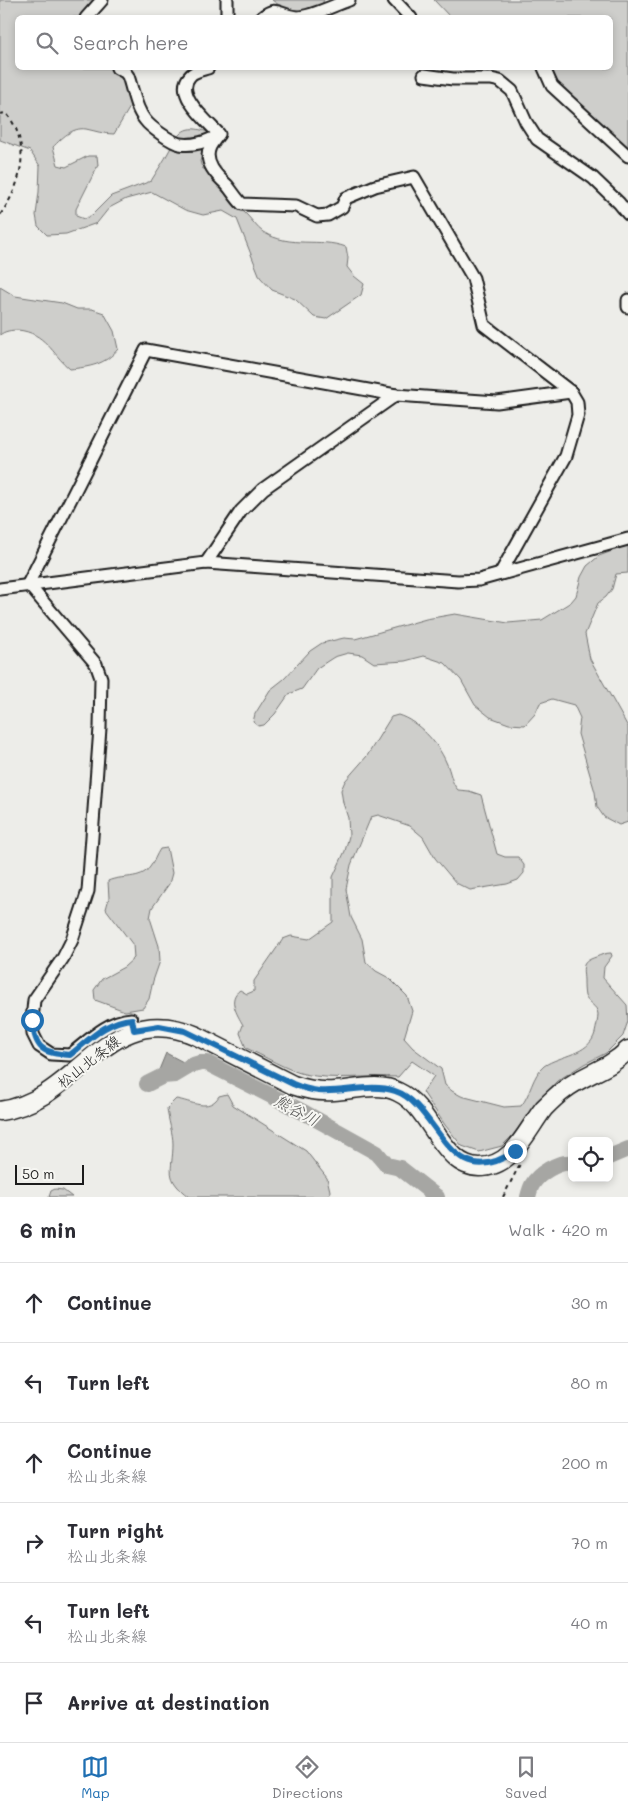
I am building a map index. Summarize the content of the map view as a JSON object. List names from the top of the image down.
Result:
{
  "streets": {
    "main road": ["松山北条線"]
  },
  "water": ["熊谷川"],
  "scale_bar": "50 m",
  "page": {
    "search": "Search here",
    "scale": "50 m",
    "heading": ["6 min", "Walk · 420 m"],
    "list": [
      ["Continue", "30 m"],
      ["Turn left", "80 m"],
      ["Continue", "松山北条線", "200 m"],
      ["Turn right", "松山北条線", "70 m"],
      ["Turn left", "松山北条線", "40 m"],
      "Arrive at destination"
    ],
    "nav": ["Map", "Directions", "Saved"]
  }
}
